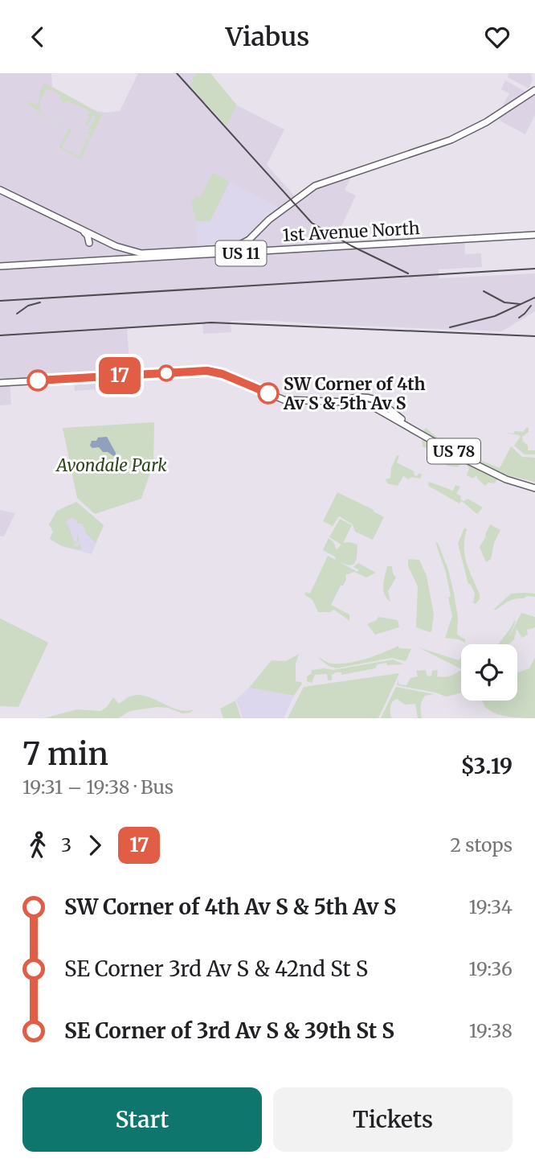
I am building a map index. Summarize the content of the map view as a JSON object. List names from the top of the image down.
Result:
{
  "streets": {
    "main road": ["1st Avenue North", "US 11", "US 78"]
  },
  "parks": ["Avondale Park"],
  "places": ["SW Corner of 4th Av S & 5th Av S"],
  "lines": ["bus line 17"],
  "page": {
    "header": "Viabus",
    "on_map": "17",
    "heading": ["7 min", "19:31 – 19:38 · Bus", "$3.19"],
    "legs": ["3", "17", "2 stops"],
    "list": [
      {
        "name": "SW Corner of 4th Av S & 5th Av S",
        "value": "19:34"
      },
      {
        "name": "SE Corner 3rd Av S & 42nd St S",
        "value": "19:36"
      },
      {
        "name": "SE Corner of 3rd Av S & 39th St S",
        "value": "19:38"
      }
    ],
    "buttons": ["Start", "Tickets"]
  }
}
